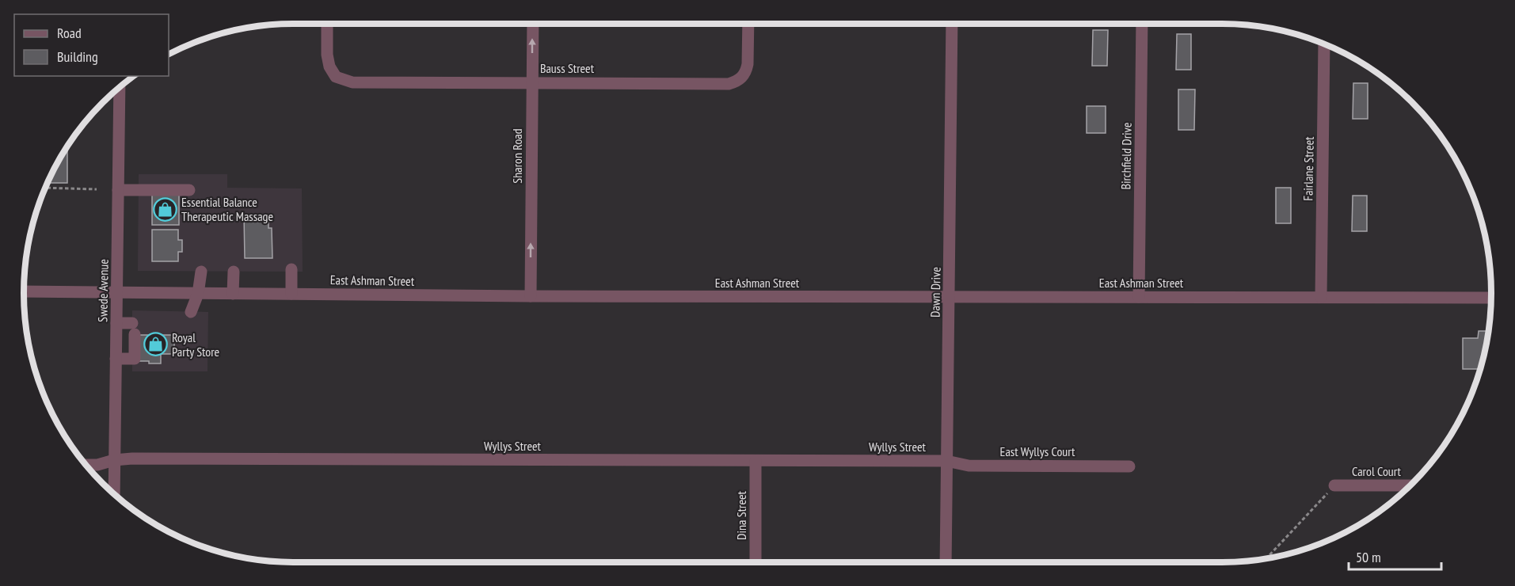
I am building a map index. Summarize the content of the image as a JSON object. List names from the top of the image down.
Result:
{
  "streets": {
    "street": [
      "Bauss Street",
      "Sharon Road",
      "Birchfield Drive",
      "Fairlane Street",
      "East Ashman Street",
      "Swede Avenue",
      "Dawn Drive",
      "Wyllys Street",
      "East Wyllys Court",
      "Carol Court",
      "Dina Street"
    ]
  },
  "crossings": [
    ["Bauss Street", "Sharon Road"],
    ["Sharon Road", "East Ashman Street"],
    ["Birchfield Drive", "East Ashman Street"],
    ["Fairlane Street", "East Ashman Street"],
    ["East Ashman Street", "Swede Avenue"],
    ["East Ashman Street", "Dawn Drive"],
    ["Swede Avenue", "Wyllys Street"],
    ["Dawn Drive", "Wyllys Street"],
    ["Dawn Drive", "East Wyllys Court"],
    ["Wyllys Street", "East Wyllys Court"],
    ["Wyllys Street", "Dina Street"]
  ],
  "one_way": ["Sharon Road"],
  "places": {
    "shop": ["Essential Balance Therapeutic Massage", "Royal Party Store"]
  },
  "legend": ["Road", "Building"],
  "scale_bar": "50 m"
}
